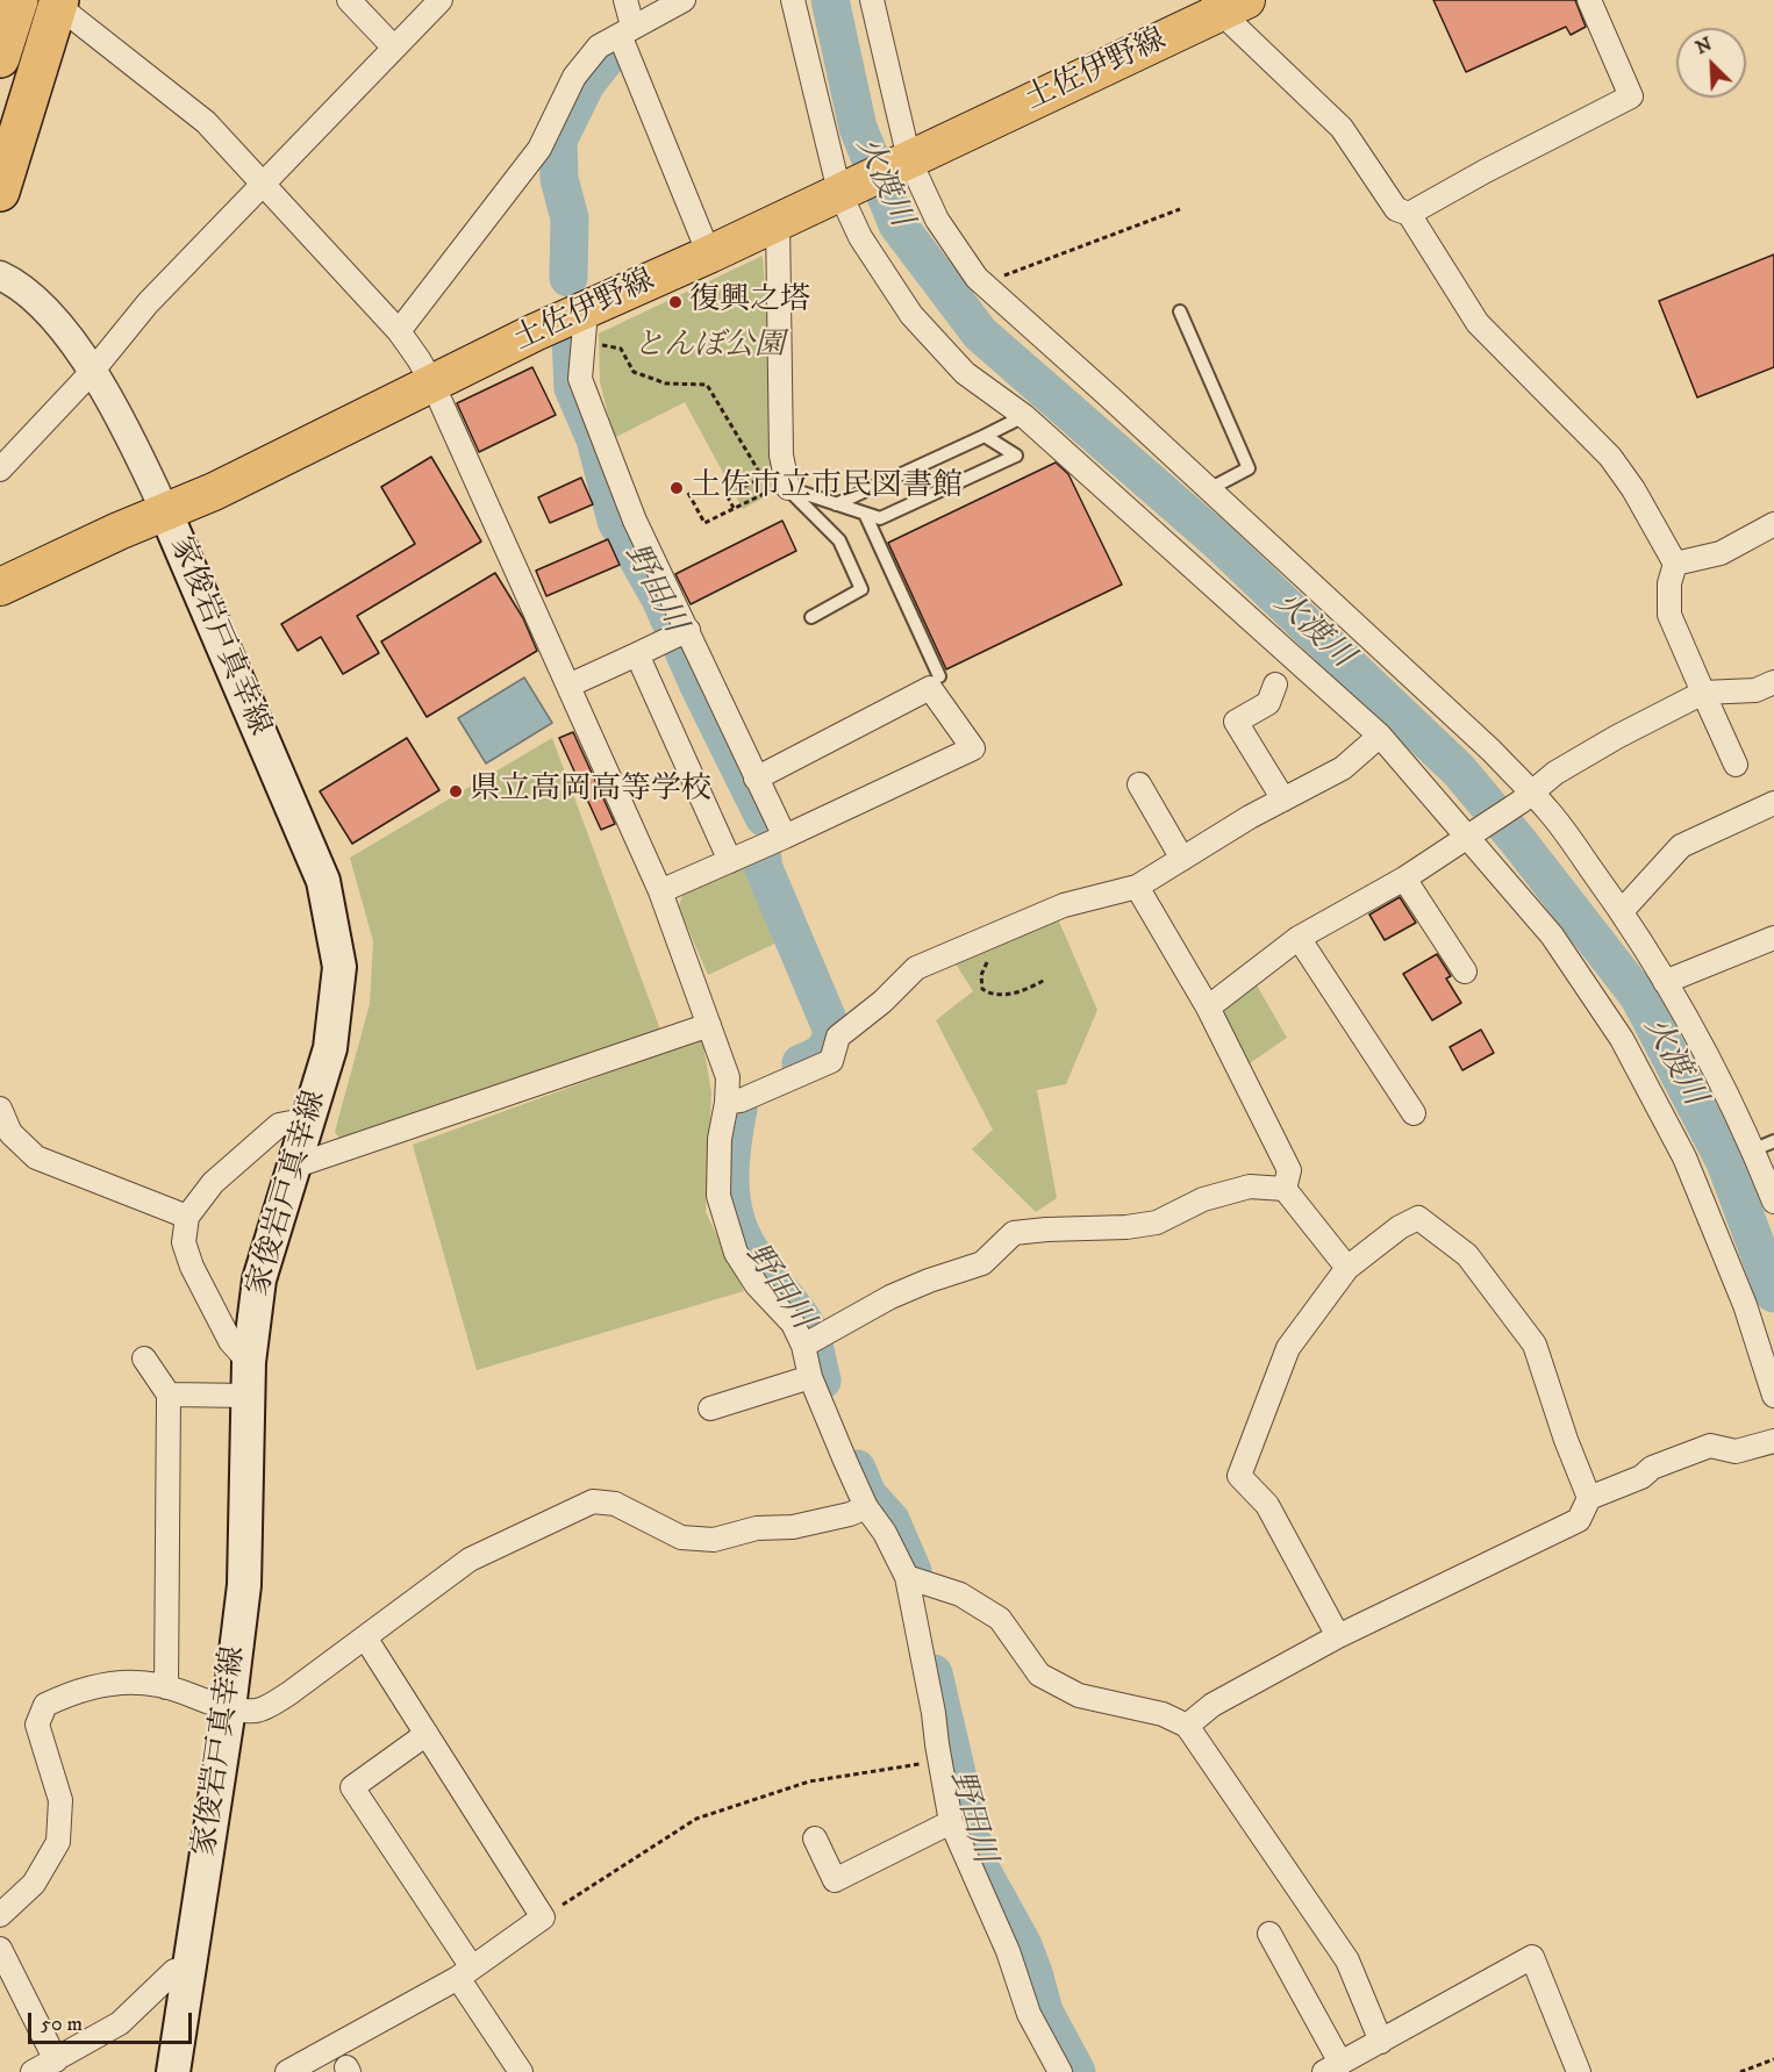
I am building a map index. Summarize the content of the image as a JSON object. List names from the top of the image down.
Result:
{
  "streets": {
    "main road": ["土佐伊野線", "家俊岩戸真幸線"]
  },
  "crossings": [
    ["土佐伊野線", "家俊岩戸真幸線"]
  ],
  "water": ["火渡川", "野田川"],
  "parks": ["とんぼ公園"],
  "places": ["復興之塔", "土佐市立市民図書館", "県立高岡高等学校"],
  "scale_bar": "50 m",
  "north": "top left"
}
